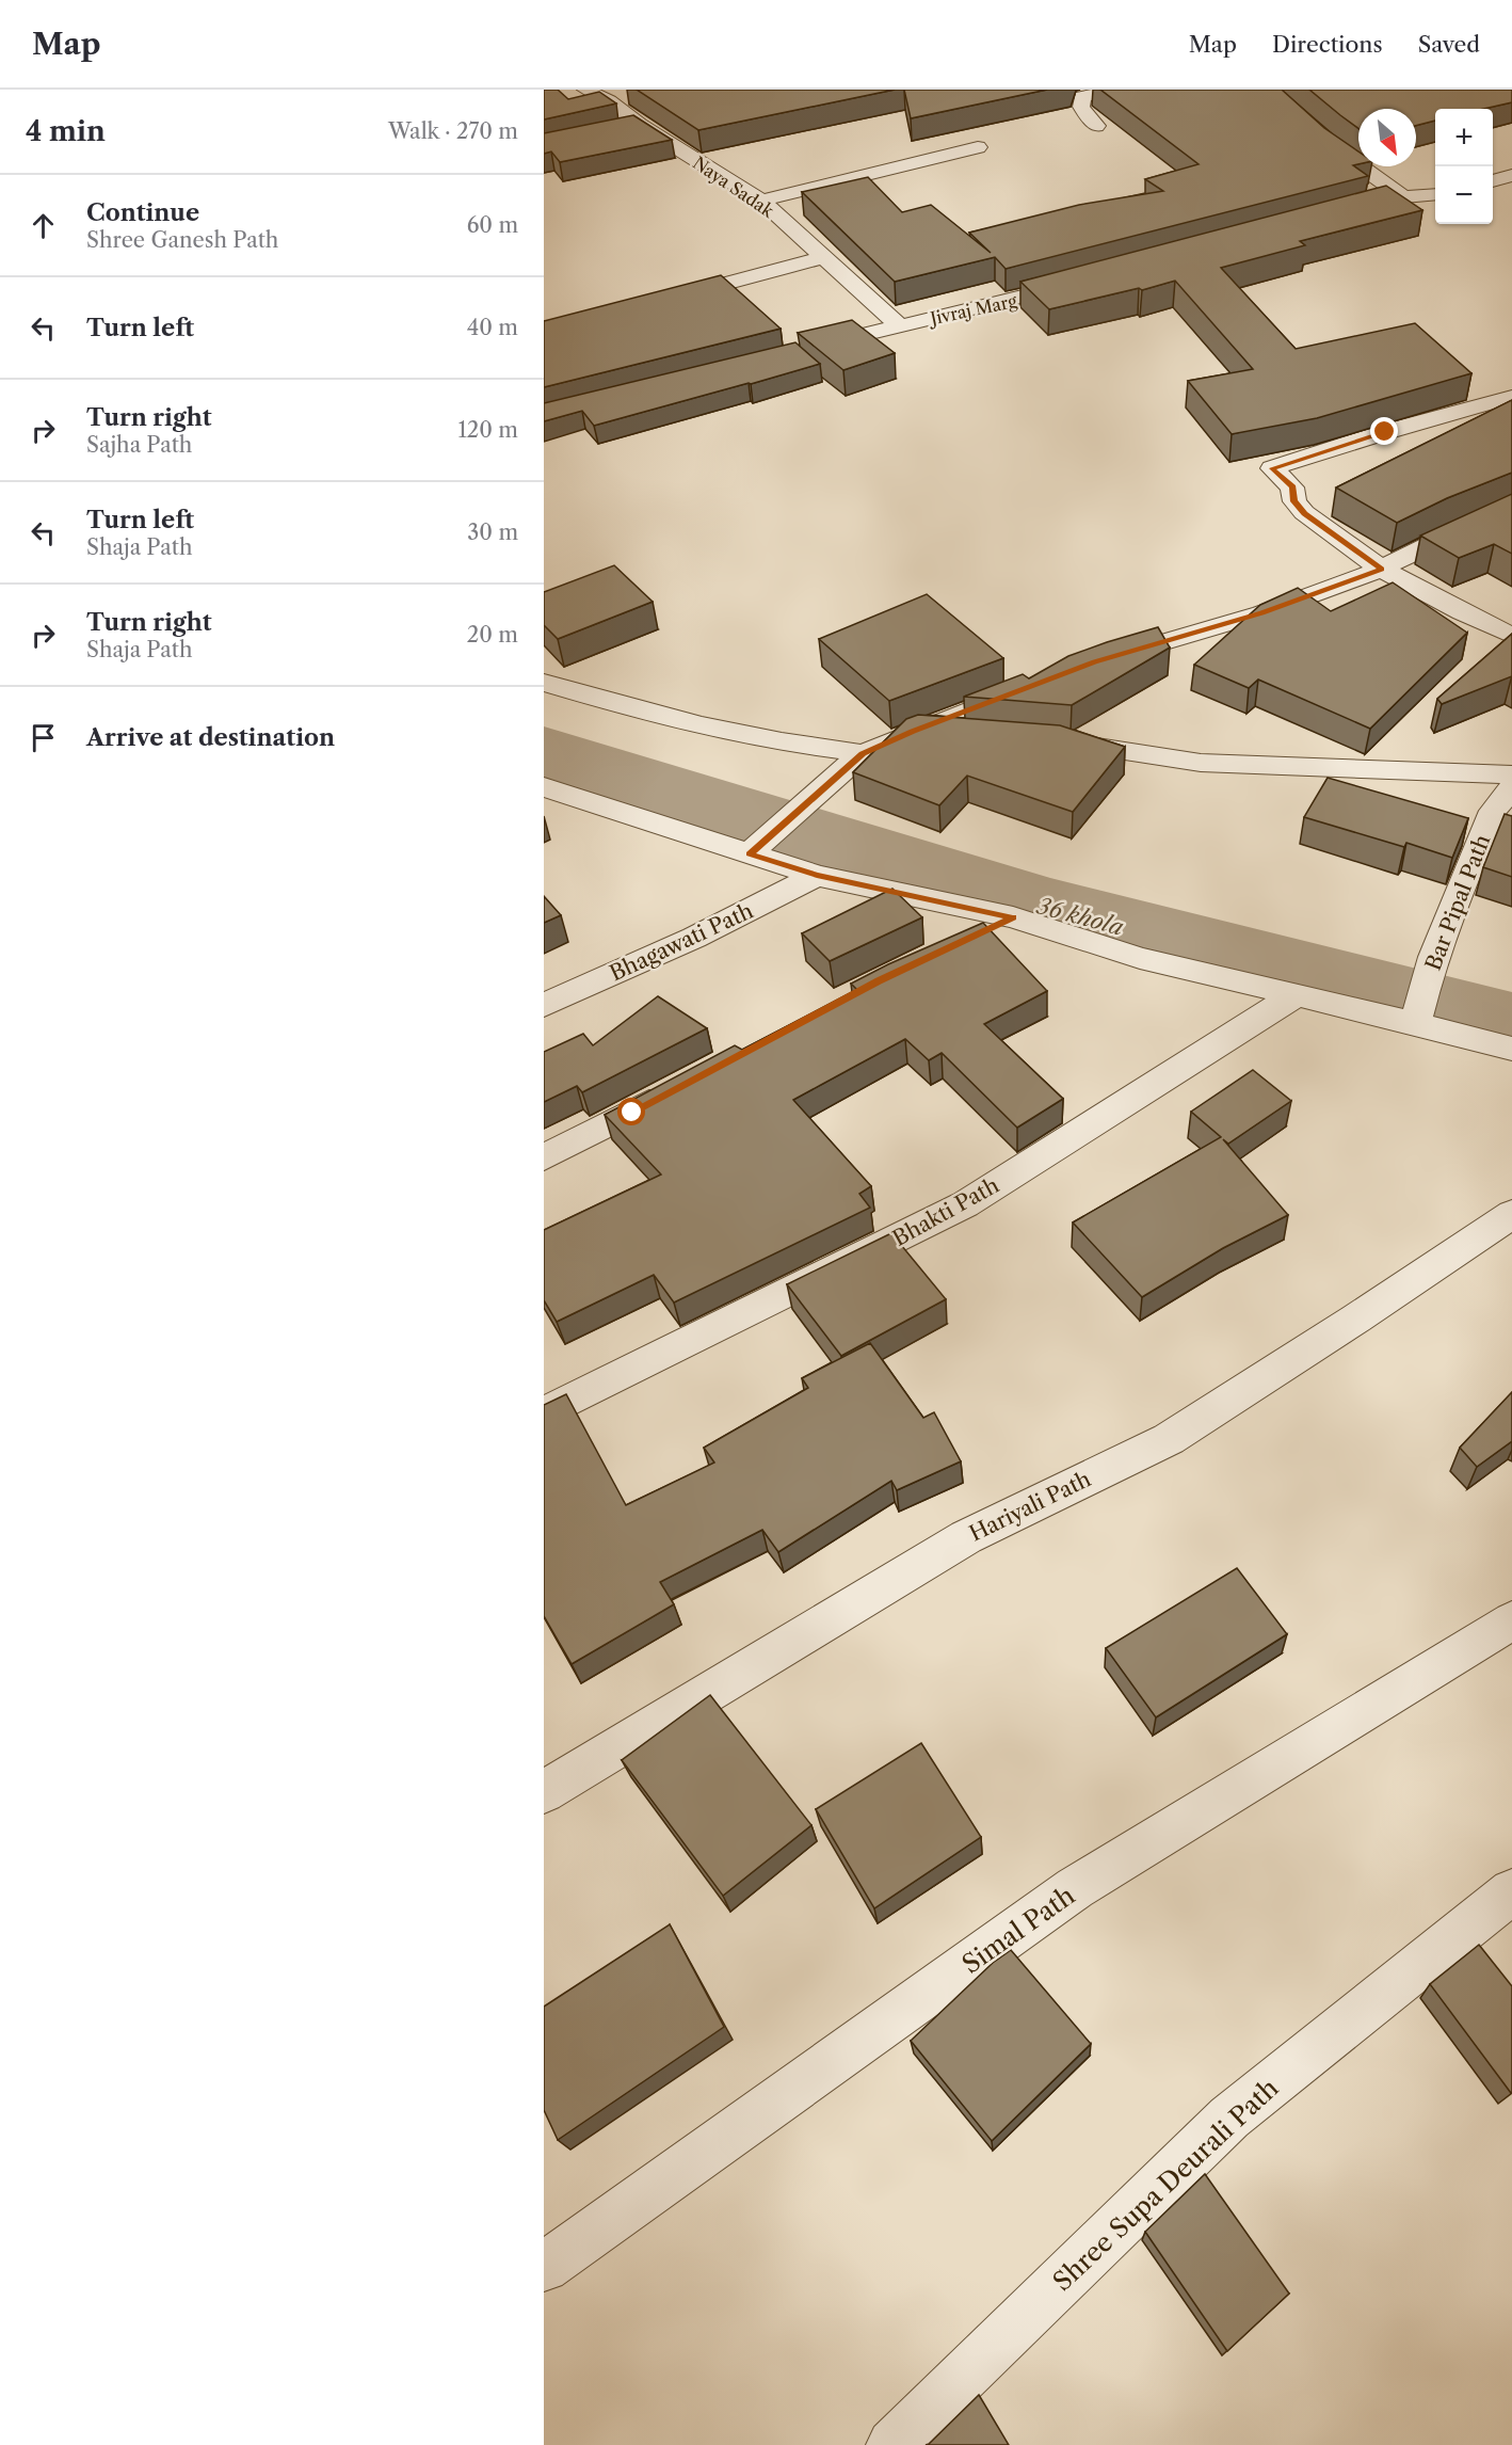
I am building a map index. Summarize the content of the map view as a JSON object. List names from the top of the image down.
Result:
{
  "streets": {
    "street": [
      "Naya Sadak",
      "Jivraj Marg",
      "Bar Pipal Path",
      "Bhagawati Path",
      "Bhakti Path",
      "Hariyali Path",
      "Simal Path",
      "Shree Supa Deurali Path"
    ]
  },
  "crossings": [
    ["Naya Sadak", "Jivraj Marg"]
  ],
  "water": ["36 khola"],
  "north": "bottom right",
  "page": {
    "header": "Map",
    "nav": ["Map", "Directions", "Saved"],
    "heading": ["4 min", "Walk · 270 m"],
    "map_buttons": ["+", "−"],
    "list": [
      ["Continue", "Shree Ganesh Path", "60 m"],
      ["Turn left", "40 m"],
      ["Turn right", "Sajha Path", "120 m"],
      ["Turn left", "Shaja Path", "30 m"],
      ["Turn right", "Shaja Path", "20 m"],
      "Arrive at destination"
    ]
  }
}
